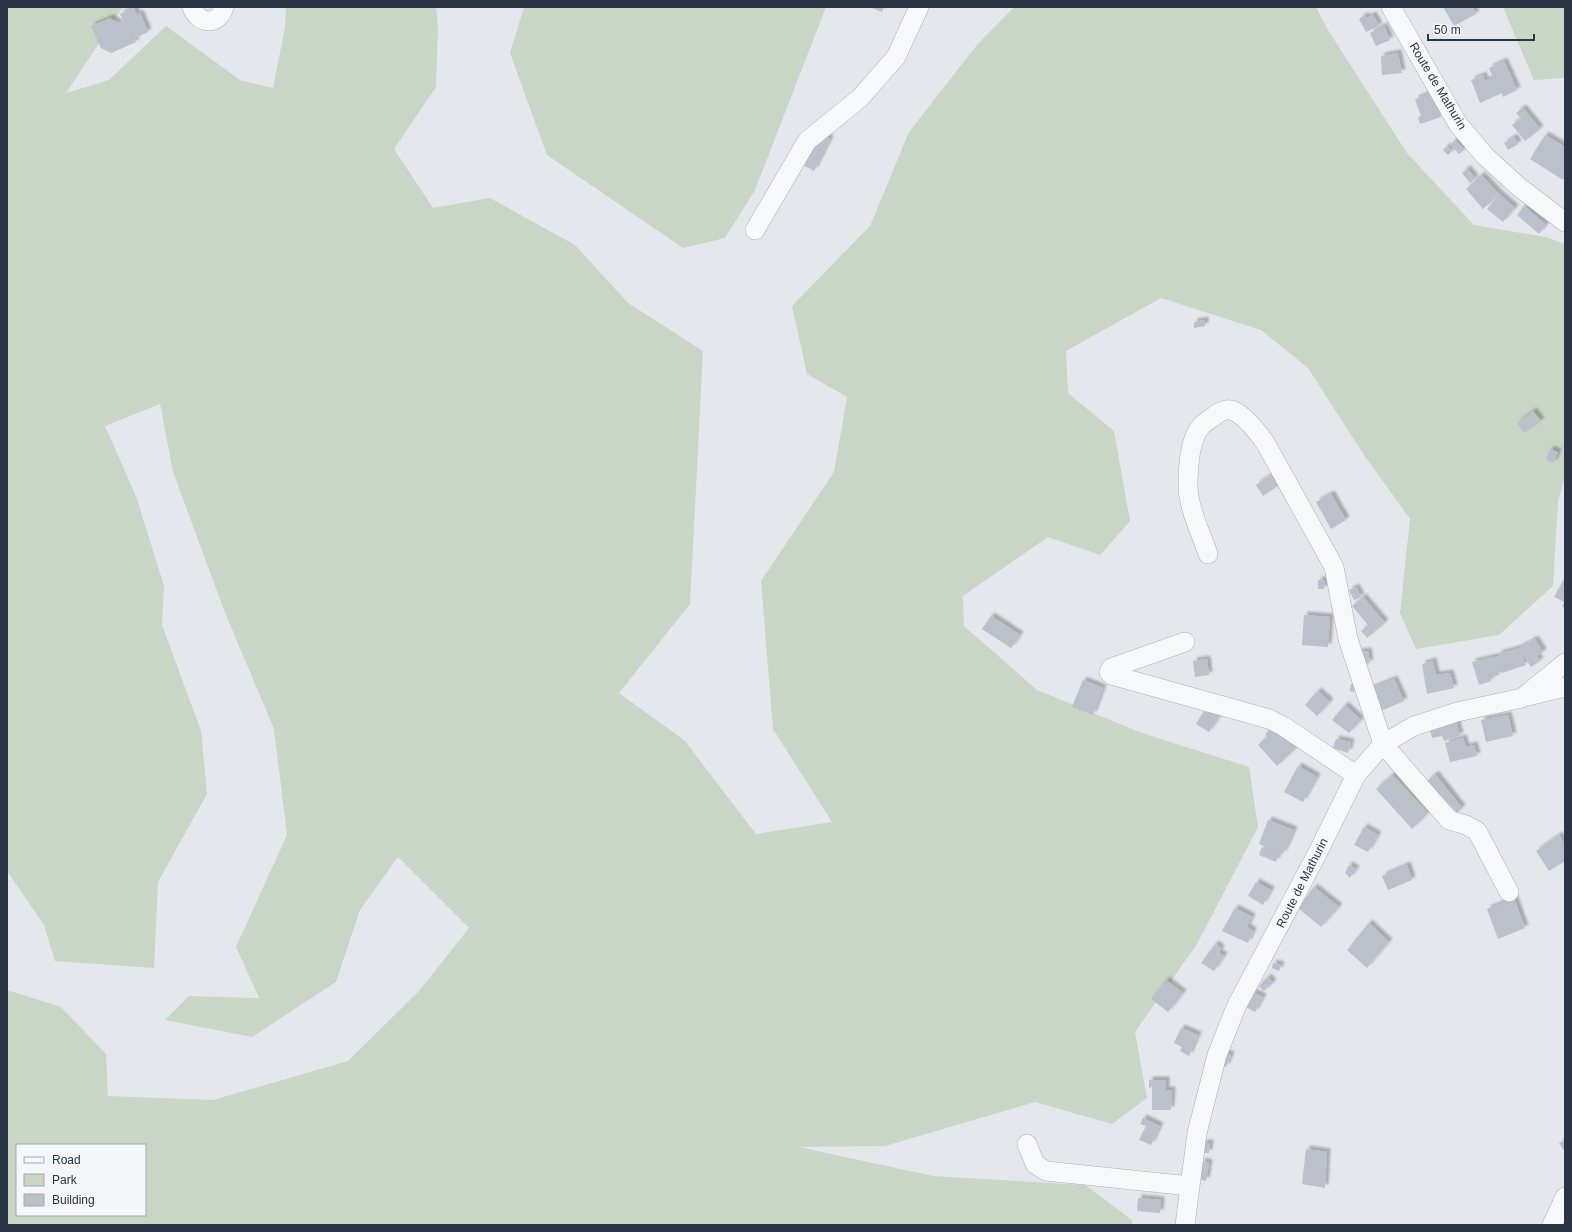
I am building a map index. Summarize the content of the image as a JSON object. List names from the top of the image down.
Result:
{
  "streets": {
    "street": ["Route de Mathurin"]
  },
  "legend": ["Road", "Park", "Building"],
  "scale_bar": "50 m"
}
